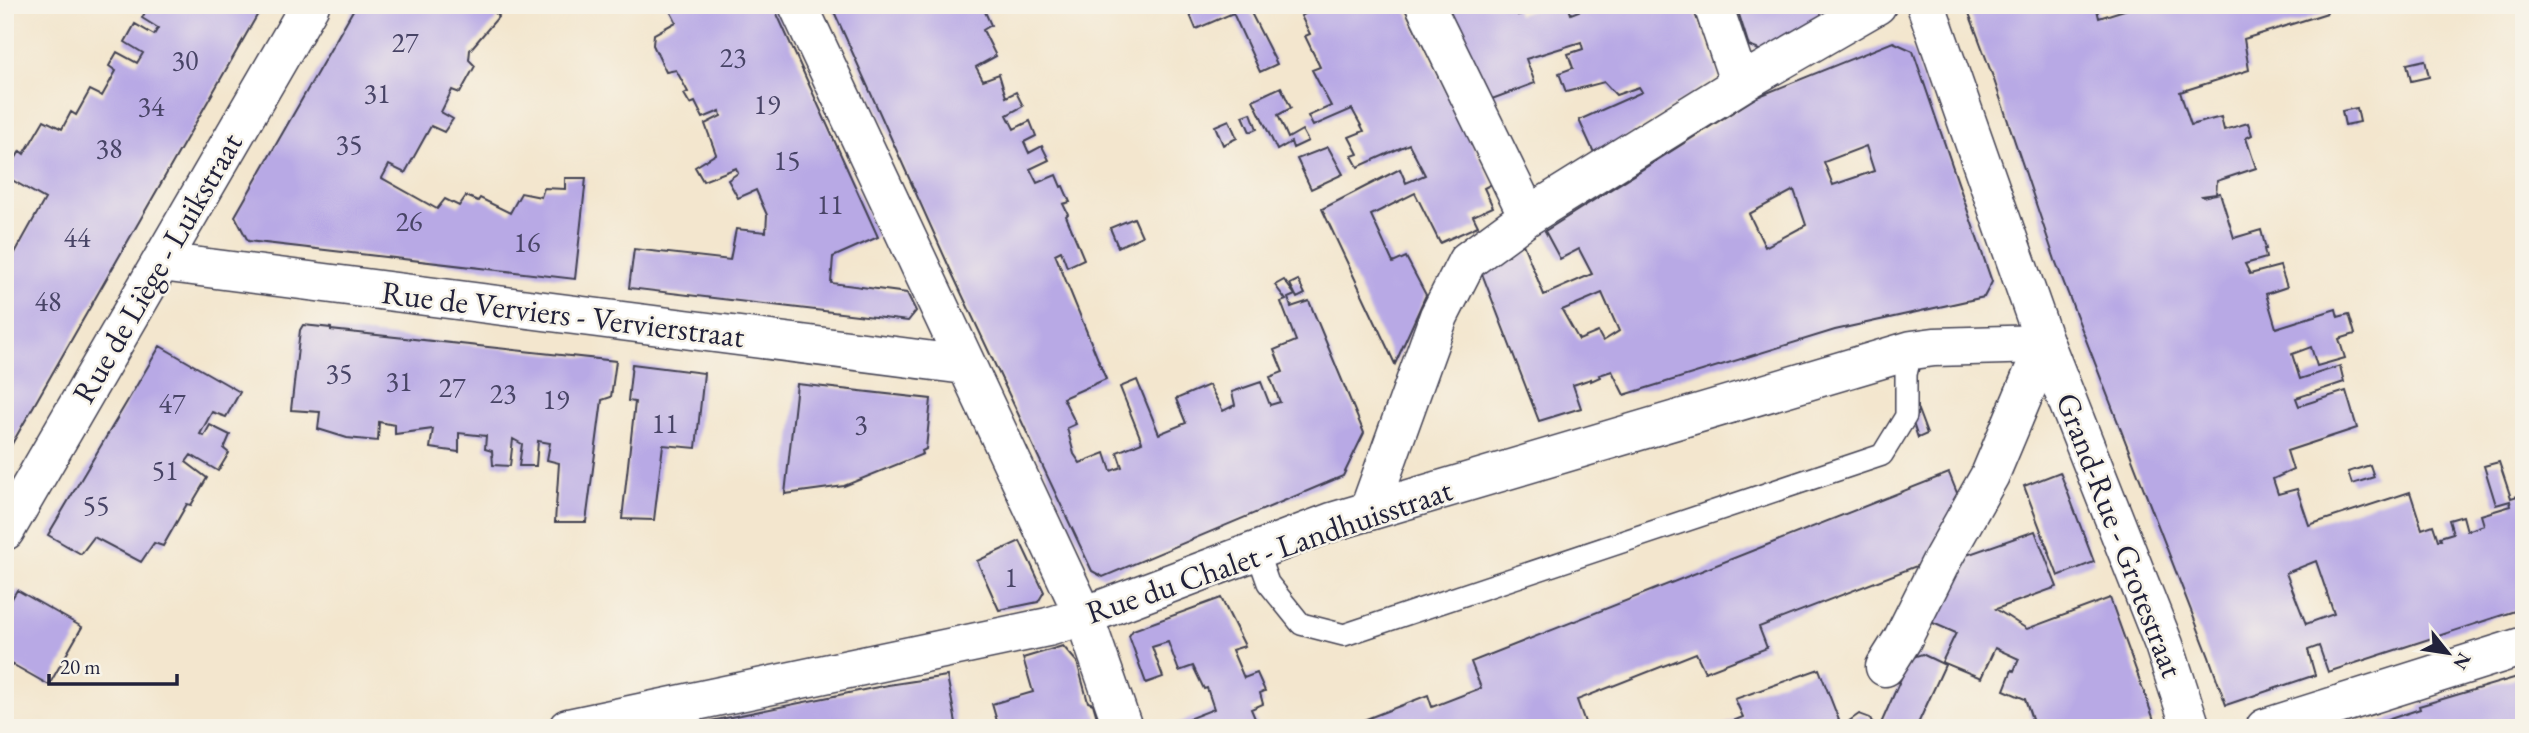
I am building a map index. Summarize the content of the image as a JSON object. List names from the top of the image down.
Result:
{
  "streets": {
    "street": [
      "Rue de Liège - Luikstraat",
      "Rue de Verviers - Vervierstraat",
      "Grand-Rue - Grotestraat",
      "Rue du Chalet - Landhuisstraat"
    ]
  },
  "crossings": [
    ["Rue de Liège - Luikstraat", "Rue de Verviers - Vervierstraat"],
    ["Grand-Rue - Grotestraat", "Rue du Chalet - Landhuisstraat"]
  ],
  "house_numbers": [
    "27",
    "23",
    "30",
    "31",
    "19",
    "34",
    "35",
    "38",
    "15",
    "11",
    "26",
    "44",
    "16",
    "48",
    "35",
    "31",
    "27",
    "23",
    "19",
    "47",
    "11",
    "3",
    "51",
    "55",
    "1"
  ],
  "scale_bar": "20 m",
  "north": "bottom right"
}
